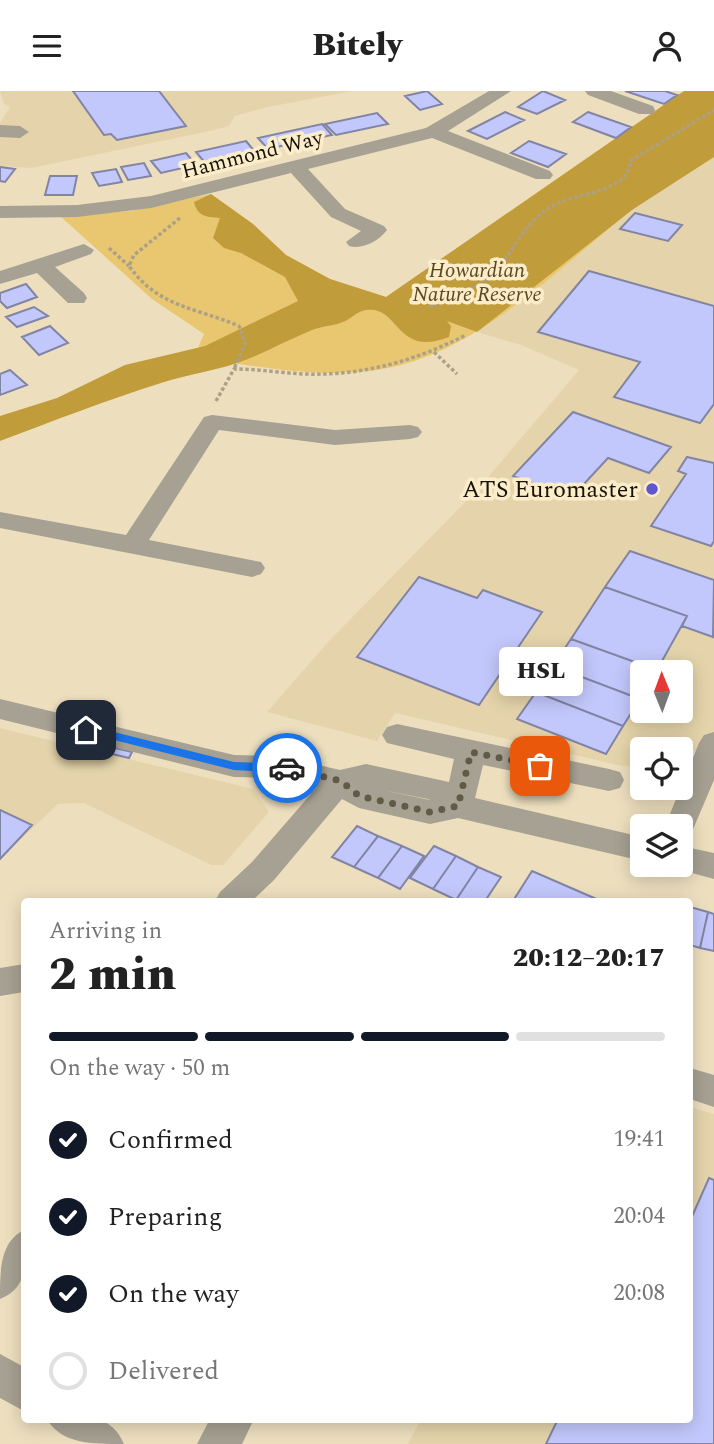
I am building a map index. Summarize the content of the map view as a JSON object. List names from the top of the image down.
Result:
{
  "streets": {
    "street": ["Hammond Way"]
  },
  "parks": ["Howardian Nature Reserve"],
  "places": ["ATS Euromaster", "HSL"],
  "north": "top",
  "page": {
    "header": "Bitely",
    "bubble": "HSL",
    "heading": ["2 min", "Arriving in", "20:12–20:17"],
    "bar": "On the way · 50 m",
    "list": [
      ["Confirmed", "19:41"],
      ["Preparing", "20:04"],
      ["On the way", "20:08"],
      "Delivered"
    ]
  }
}
